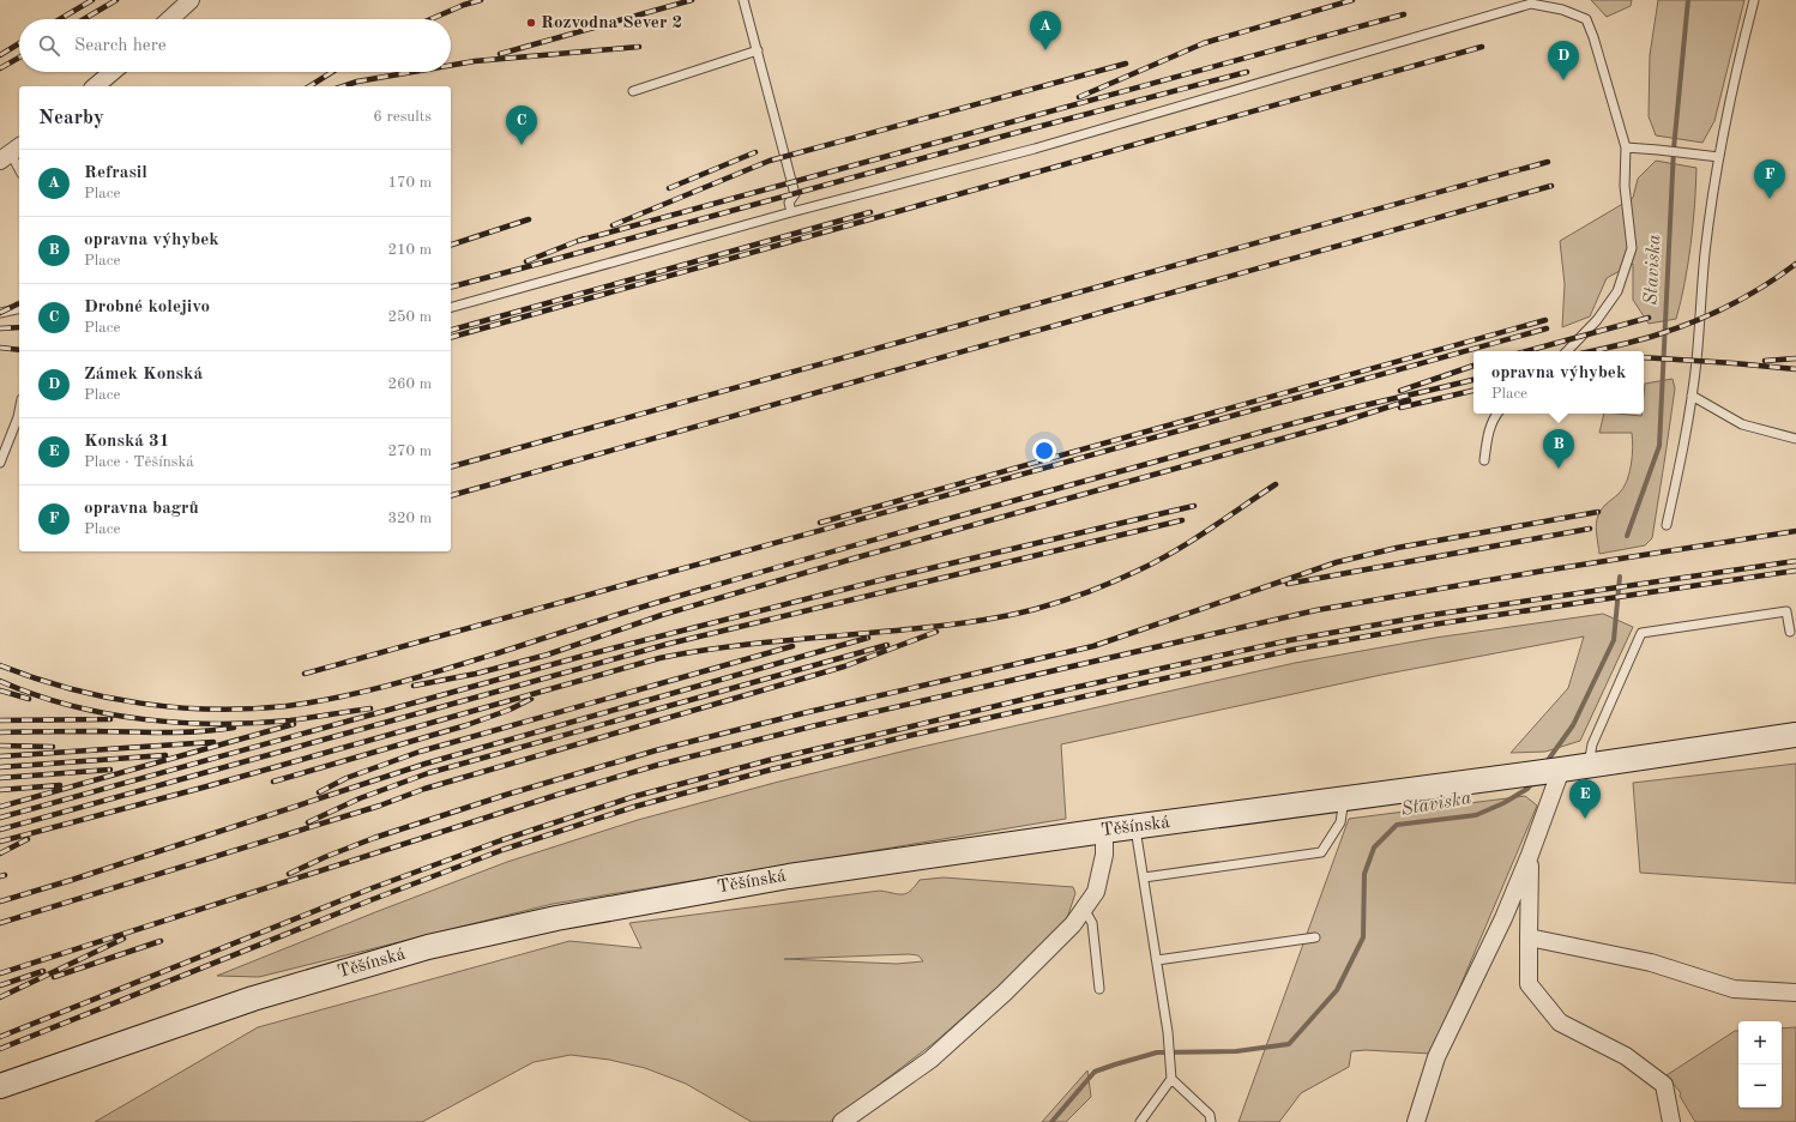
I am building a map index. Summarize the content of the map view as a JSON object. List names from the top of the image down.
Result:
{
  "streets": {
    "main road": ["Těšínská"]
  },
  "water": ["Staviska"],
  "places": ["Rozvodna Sever 2"],
  "page": {
    "pins": [
      "A",
      "D",
      "C",
      "F",
      "B",
      "E"
    ],
    "search": "Search here",
    "heading": ["Nearby", "6 results"],
    "list": [
      {
        "mark": "A",
        "name": "Refrasil",
        "note": "Place",
        "value": "170 m"
      },
      {
        "mark": "B",
        "name": "opravna výhybek",
        "note": "Place",
        "value": "210 m"
      },
      {
        "mark": "C",
        "name": "Drobné kolejivo",
        "note": "Place",
        "value": "250 m"
      },
      {
        "mark": "D",
        "name": "Zámek Konská",
        "note": "Place",
        "value": "260 m"
      },
      {
        "mark": "E",
        "name": "Konská 31",
        "note": "Place · Těšínská",
        "value": "270 m"
      },
      {
        "mark": "F",
        "name": "opravna bagrů",
        "note": "Place",
        "value": "320 m"
      }
    ],
    "popup": ["opravna výhybek", "Place"],
    "map_buttons": ["+", "−"]
  }
}
